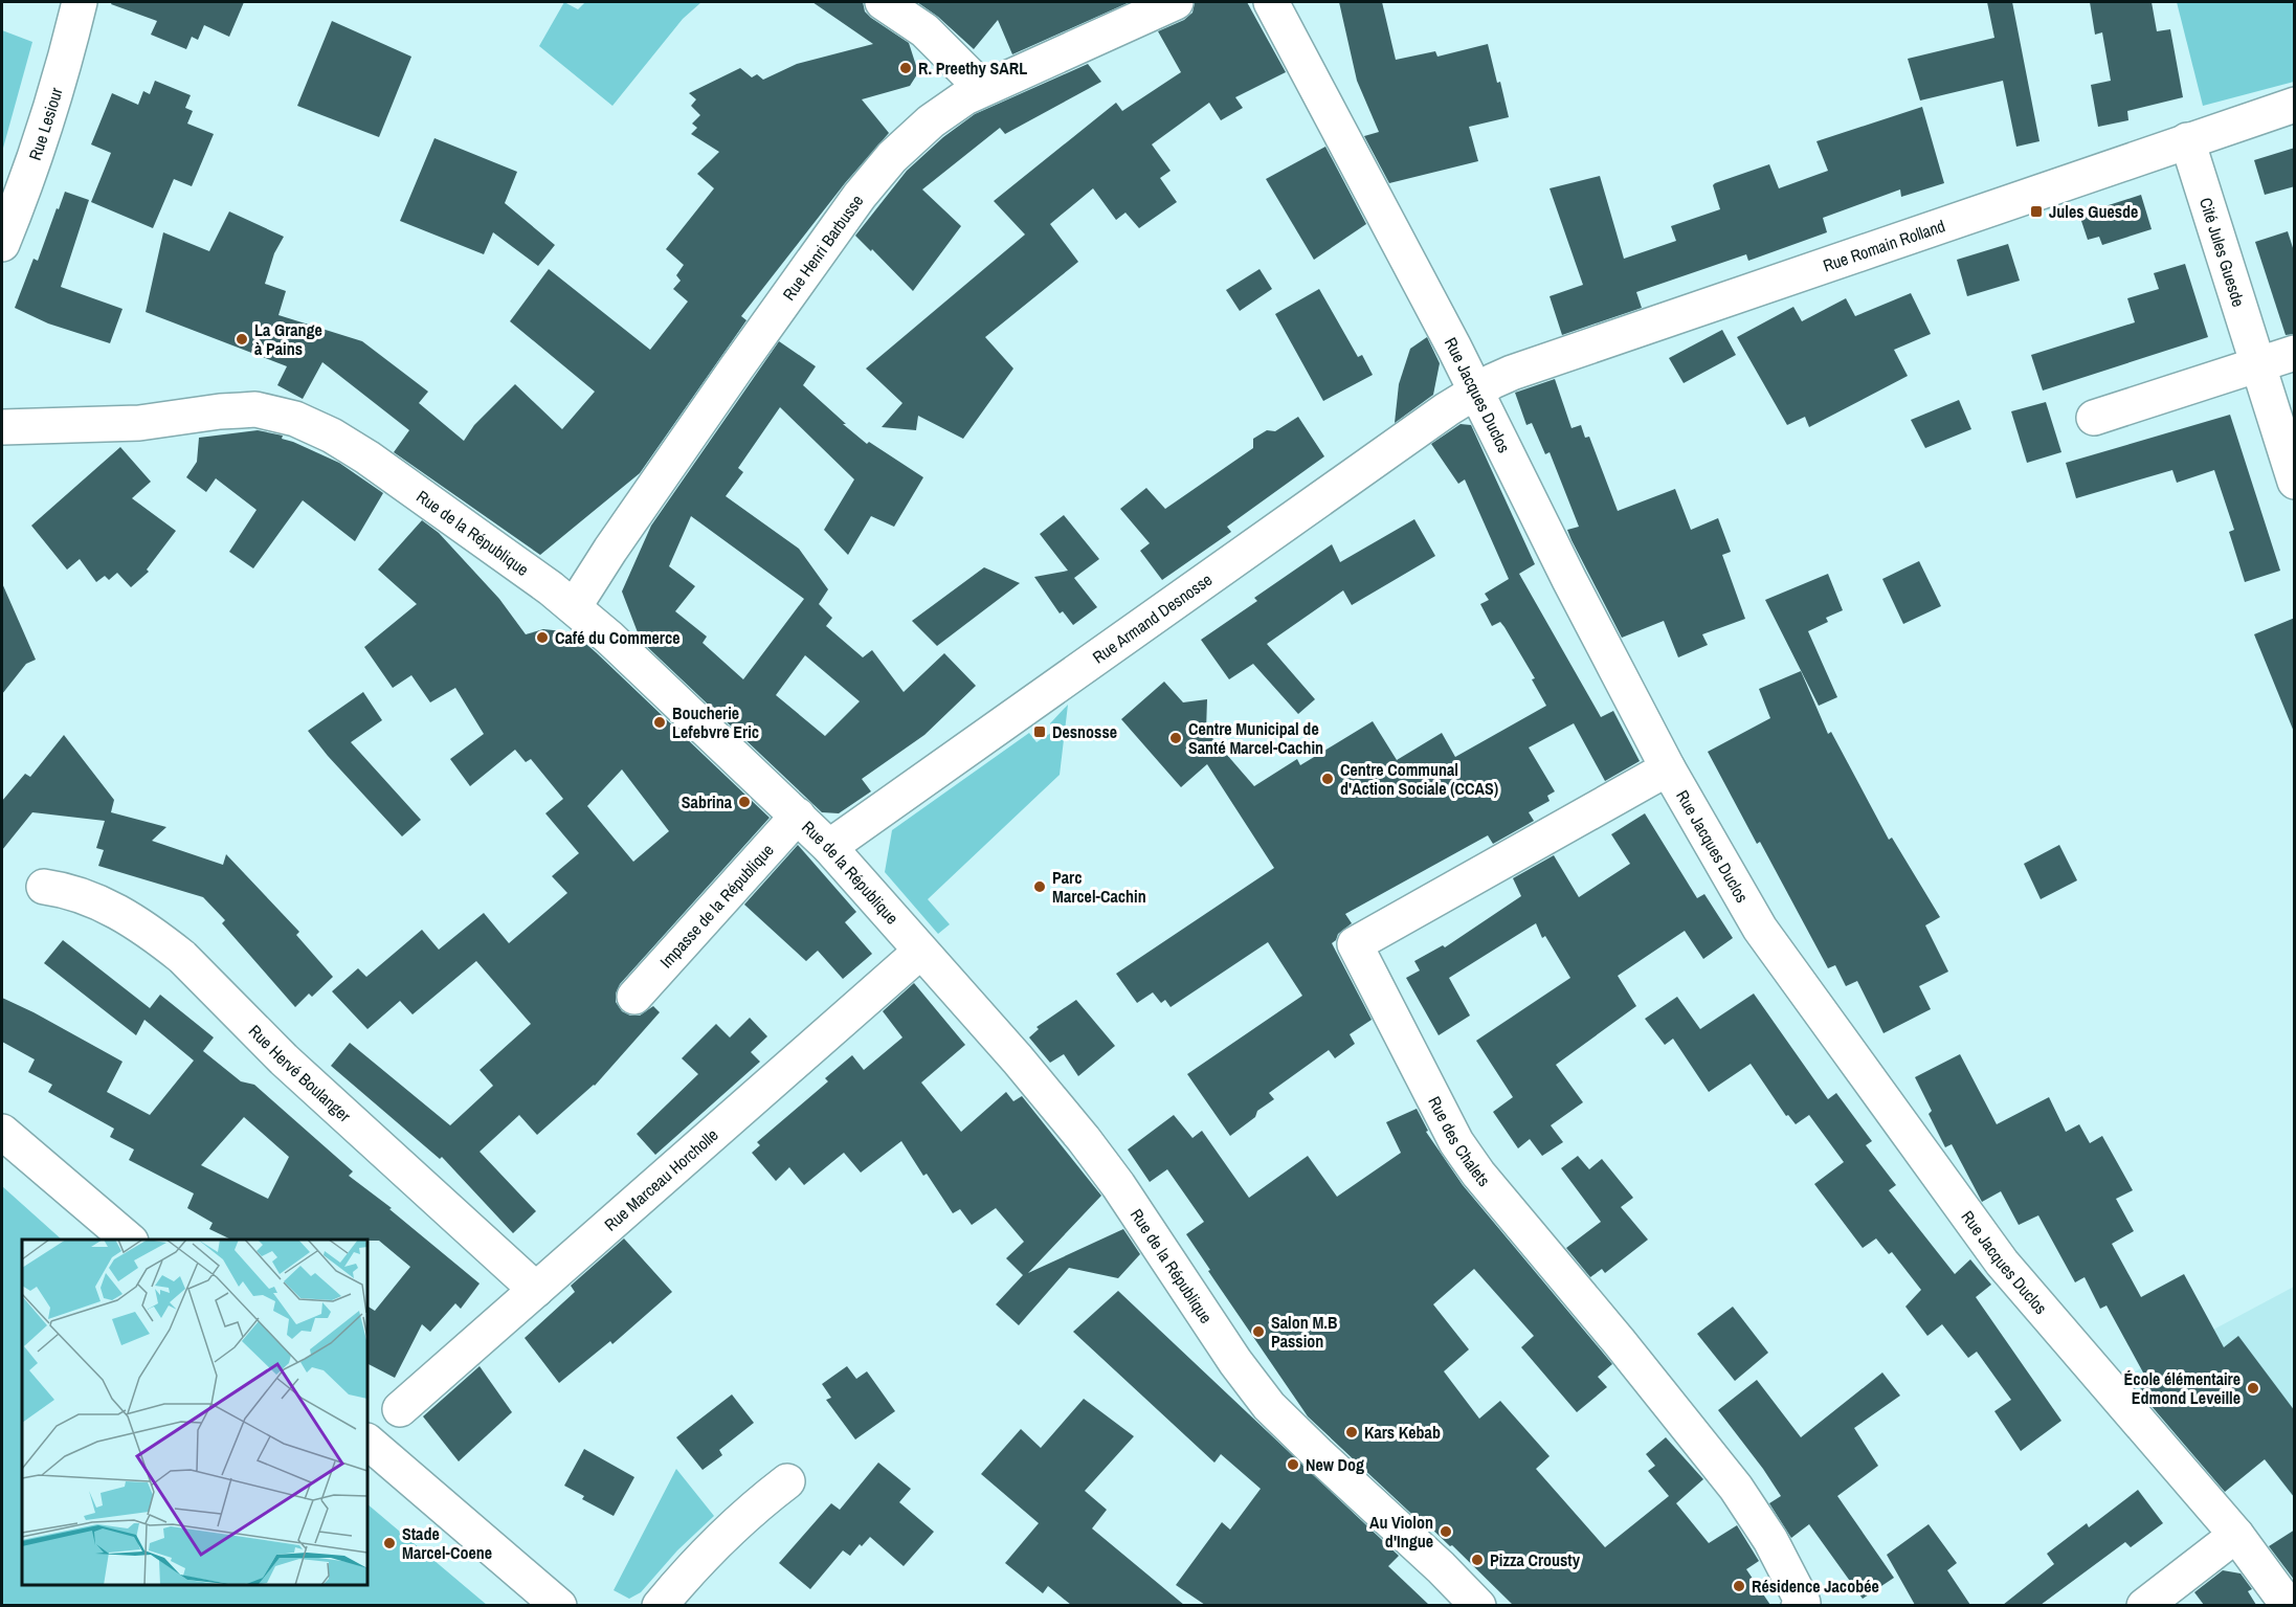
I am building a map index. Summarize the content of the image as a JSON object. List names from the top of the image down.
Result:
{
  "streets": {
    "street": [
      "Rue Lesiour",
      "Rue Romain Rolland",
      "Rue Henri Barbusse",
      "Cité Jules Guesde",
      "Rue Jacques Duclos",
      "Rue de la République",
      "Rue Armand Desnosse",
      "Impasse de la République",
      "Rue Hervé Boulanger",
      "Rue des Chalets",
      "Rue Marceau Horcholle"
    ]
  },
  "crossings": [
    ["Rue Romain Rolland", "Cité Jules Guesde"],
    ["Rue Romain Rolland", "Rue Jacques Duclos"],
    ["Rue Romain Rolland", "Rue Armand Desnosse"],
    ["Rue Henri Barbusse", "Rue de la République"],
    ["Rue Jacques Duclos", "Rue Armand Desnosse"],
    ["Rue Jacques Duclos", "Rue des Chalets"],
    ["Rue de la République", "Rue Armand Desnosse"],
    ["Rue de la République", "Impasse de la République"],
    ["Rue de la République", "Rue Marceau Horcholle"],
    ["Rue Hervé Boulanger", "Rue Marceau Horcholle"]
  ],
  "places": {
    "other": [
      "R. Preethy SARL",
      "La Grange à Pains",
      "Café du Commerce",
      "Boucherie Lefebvre Eric",
      "Centre Municipal de Santé Marcel-Cachin",
      "Centre Communal d'Action Sociale (CCAS)",
      "Sabrina",
      "Parc Marcel-Cachin",
      "Salon M.B Passion",
      "École élémentaire Edmond Leveille",
      "Kars Kebab",
      "New Dog",
      "Au Violon d'Ingue",
      "Stade Marcel-Coene",
      "Pizza Crousty",
      "Résidence Jacobée"
    ],
    "transit": ["Jules Guesde", "Desnosse"]
  }
}
